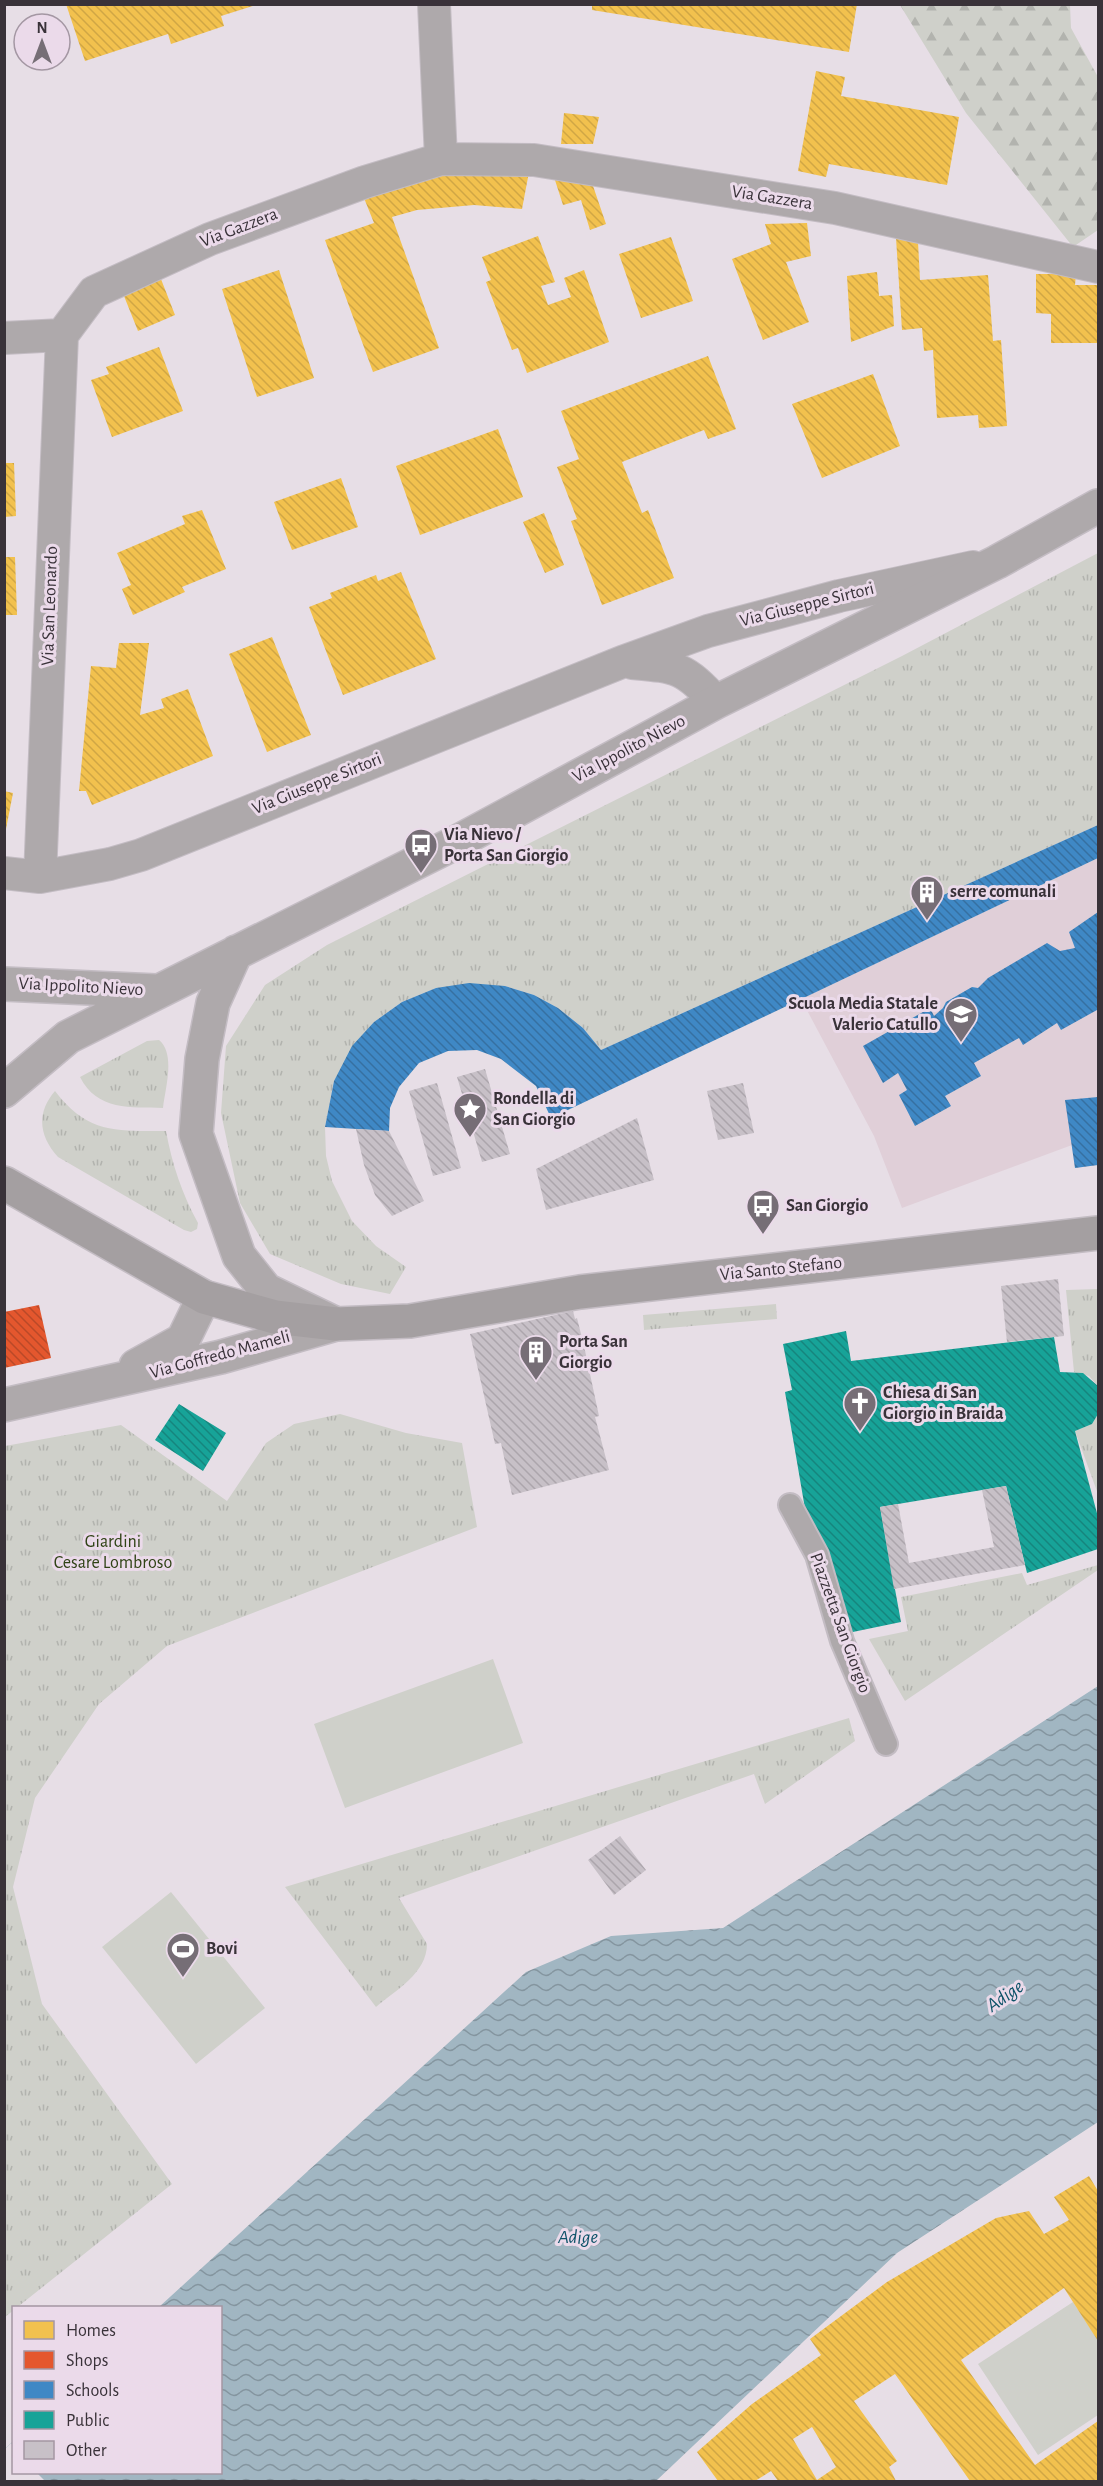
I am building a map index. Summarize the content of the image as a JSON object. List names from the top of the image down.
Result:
{
  "streets": {
    "main road": ["Via Santo Stefano", "Via Goffredo Mameli"],
    "street": [
      "Via Gazzera",
      "Via Giuseppe Sirtori",
      "Via San Leonardo",
      "Via Ippolito Nievo",
      "Piazzetta San Giorgio"
    ]
  },
  "crossings": [
    ["Via Gazzera", "Via San Leonardo"],
    ["Via Giuseppe Sirtori", "Via San Leonardo"],
    ["Via Giuseppe Sirtori", "Via Ippolito Nievo"],
    ["Via Santo Stefano", "Via Goffredo Mameli"]
  ],
  "water": ["Adige"],
  "parks": ["Giardini Cesare Lombroso"],
  "places": {
    "bus stop": ["Via Nievo / Porta San Giorgio", "San Giorgio"],
    "building": ["serre comunali", "Porta San Giorgio"],
    "school or university": ["Scuola Media Statale Valerio Catullo"],
    "place": ["Rondella di San Giorgio"],
    "church": ["Chiesa di San Giorgio in Braida"],
    "sports": ["Bovi"]
  },
  "legend": [
    "Homes",
    "Shops",
    "Schools",
    "Public",
    "Other"
  ],
  "north": "top"
}
